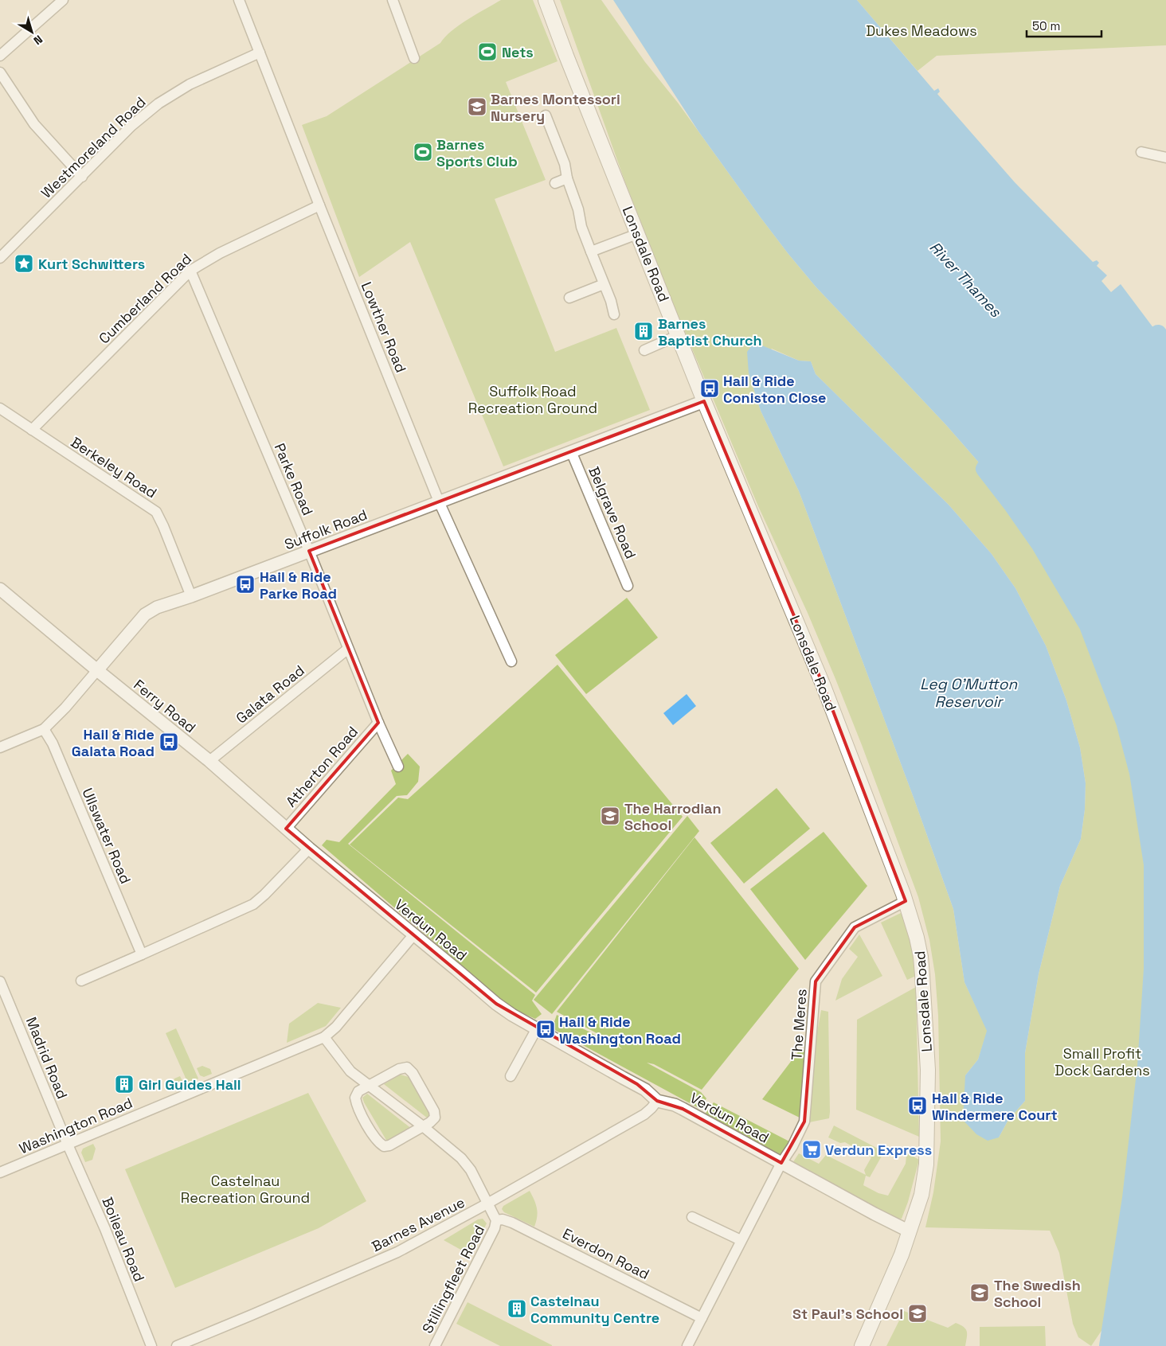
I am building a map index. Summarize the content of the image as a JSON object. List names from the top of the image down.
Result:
{
  "streets": {
    "main road": ["Lonsdale Road"],
    "street": [
      "Westmoreland Road",
      "Cumberland Road",
      "Lowther Road",
      "Berkeley Road",
      "Parke Road",
      "Belgrave Road",
      "Suffolk Road",
      "Galata Road",
      "Ferry Road",
      "Atherton Road",
      "Ullswater Road",
      "Verdun Road",
      "The Meres",
      "Madrid Road",
      "Washington Road",
      "Barnes Avenue",
      "Boileau Road",
      "Everdon Road",
      "Stillingfleet Road"
    ]
  },
  "crossings": [
    ["Westmoreland Road", "Lowther Road"],
    ["Lonsdale Road", "Suffolk Road"],
    ["Lonsdale Road", "Verdun Road"],
    ["Lonsdale Road", "The Meres"],
    ["Cumberland Road", "Lowther Road"],
    ["Cumberland Road", "Berkeley Road"],
    ["Cumberland Road", "Parke Road"],
    ["Lowther Road", "Suffolk Road"],
    ["Berkeley Road", "Suffolk Road"],
    ["Parke Road", "Suffolk Road"],
    ["Parke Road", "Galata Road"],
    ["Parke Road", "Atherton Road"],
    ["Belgrave Road", "Suffolk Road"],
    ["Suffolk Road", "Ferry Road"],
    ["Suffolk Road", "Ullswater Road"],
    ["Galata Road", "Ferry Road"],
    ["Ferry Road", "Atherton Road"],
    ["Ferry Road", "Verdun Road"],
    ["Verdun Road", "The Meres"],
    ["Verdun Road", "Washington Road"],
    ["Verdun Road", "Barnes Avenue"],
    ["The Meres", "Everdon Road"],
    ["Madrid Road", "Washington Road"],
    ["Madrid Road", "Boileau Road"],
    ["Washington Road", "Boileau Road"],
    ["Washington Road", "Stillingfleet Road"],
    ["Barnes Avenue", "Stillingfleet Road"],
    ["Everdon Road", "Stillingfleet Road"]
  ],
  "water": ["River Thames", "Leg O'Mutton Reservoir"],
  "parks": [
    "Dukes Meadows",
    "Suffolk Road Recreation Ground",
    "Small Profit Dock Gardens",
    "Castelnau Recreation Ground"
  ],
  "places": {
    "sports": ["Nets", "Barnes Sports Club"],
    "school or university": [
      "Barnes Montessori Nursery",
      "The Harrodian School",
      "The Swedish School",
      "St Paul's School"
    ],
    "place": ["Kurt Schwitters"],
    "building": ["Barnes Baptist Church", "Girl Guides Hall", "Castelnau Community Centre"],
    "bus stop": [
      "Hail & Ride Coniston Close",
      "Hail & Ride Parke Road",
      "Hail & Ride Galata Road",
      "Hail & Ride Washington Road",
      "Hail & Ride Windermere Court"
    ],
    "supermarket": ["Verdun Express"]
  },
  "scale_bar": "50 m",
  "north": "bottom right"
}
